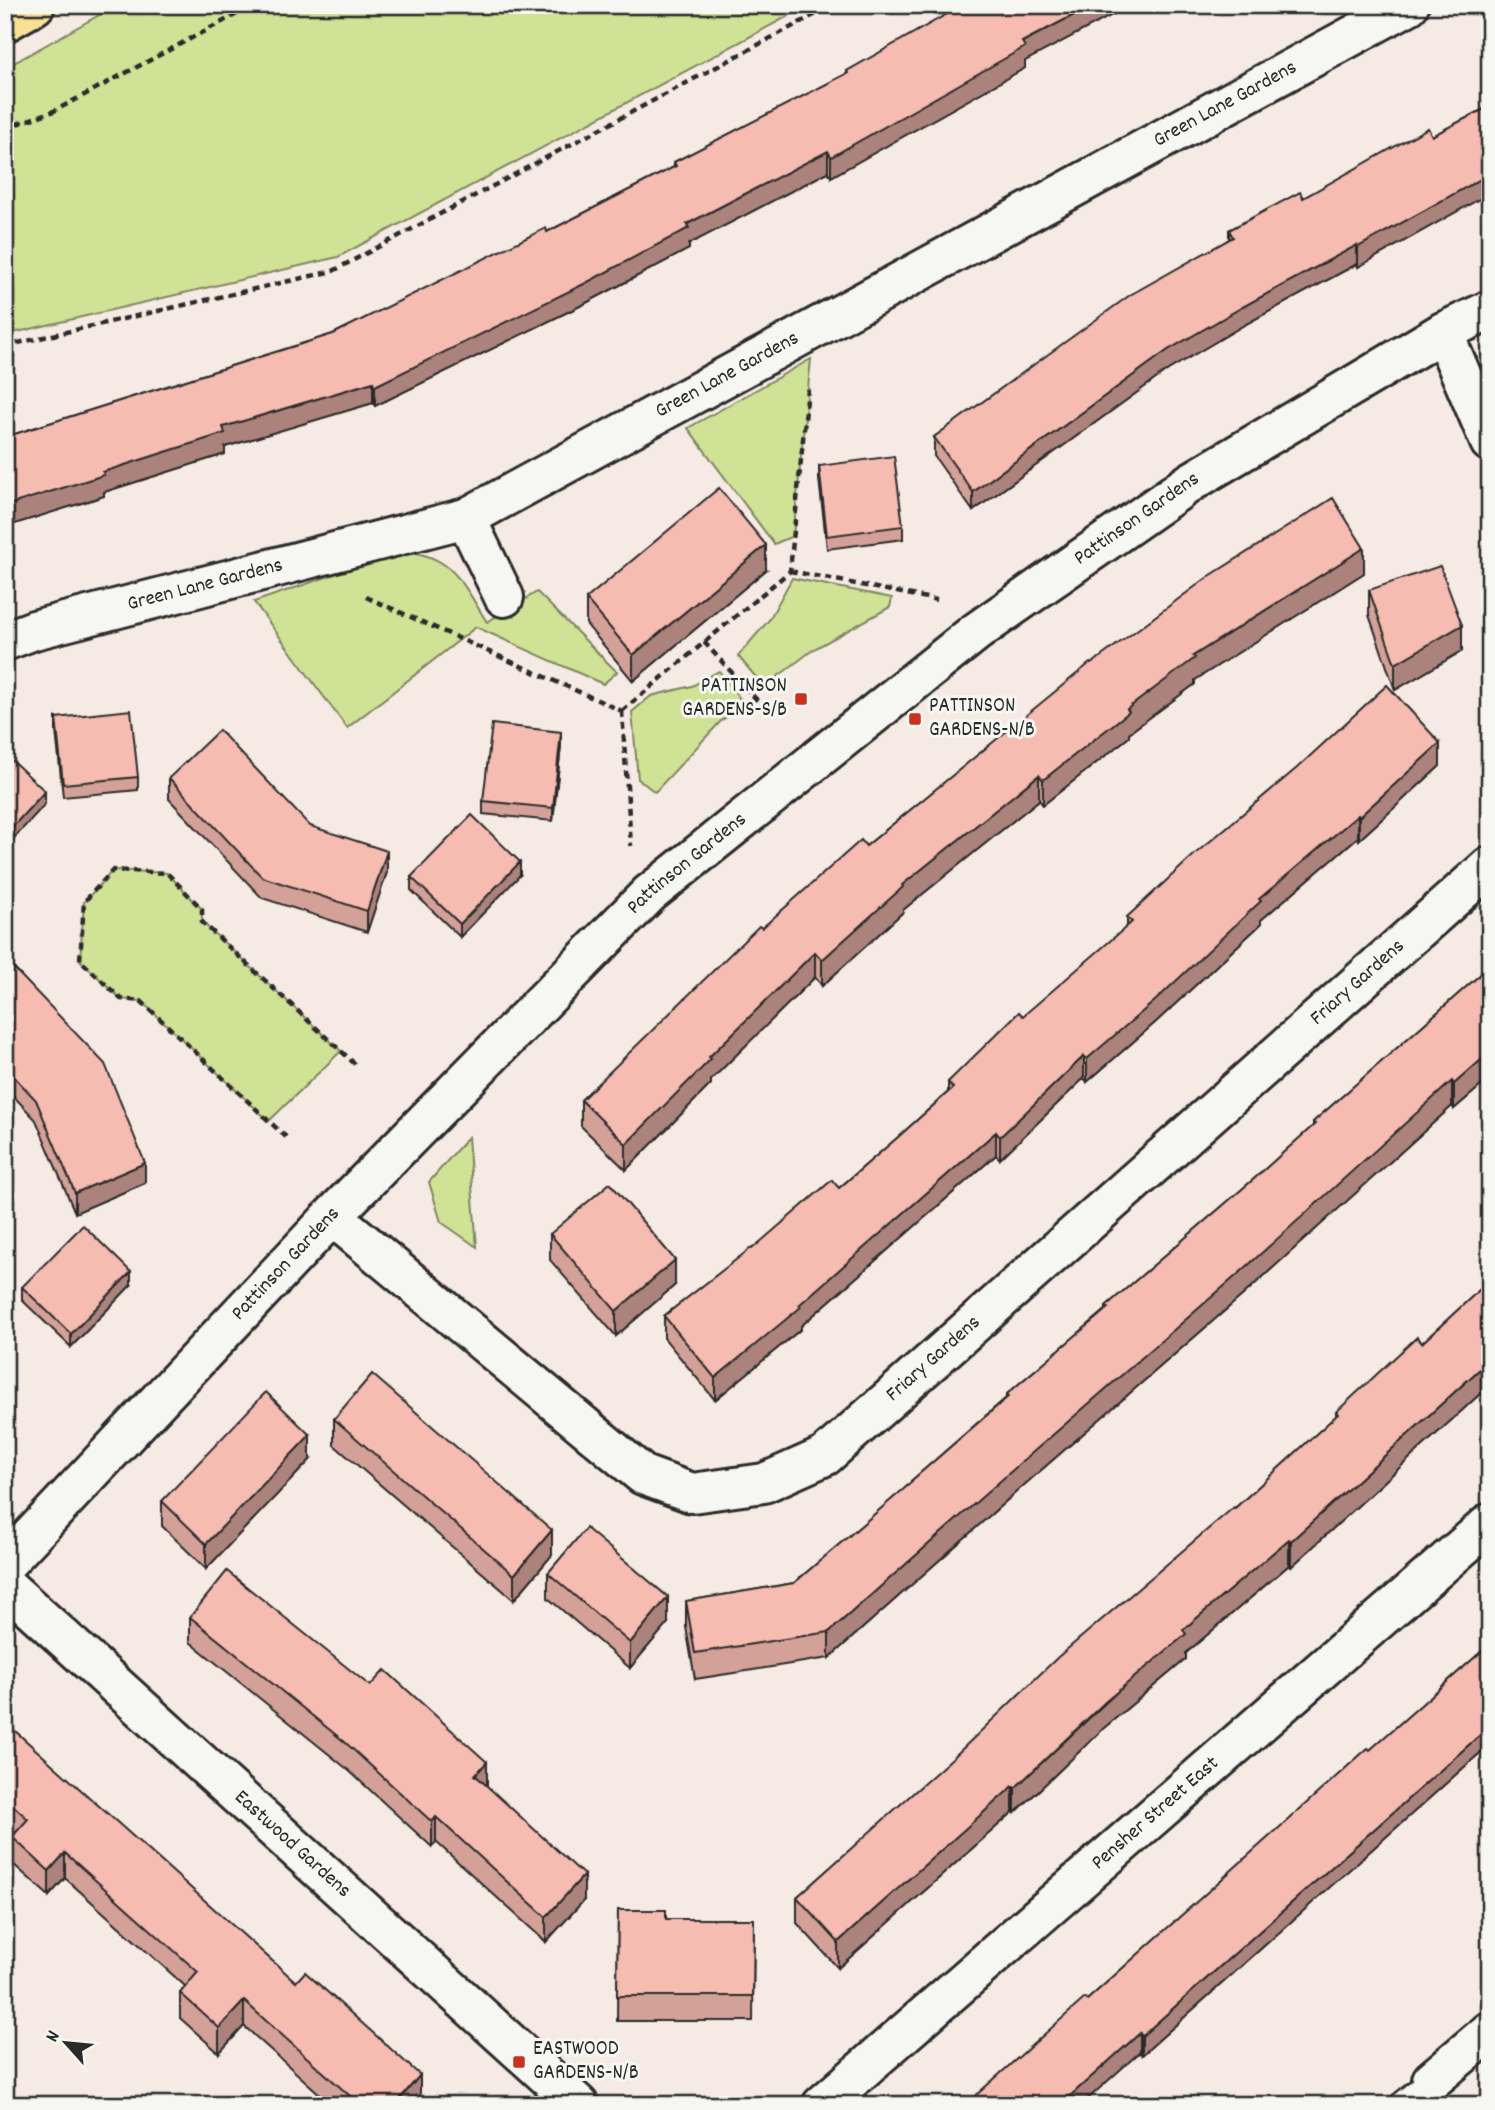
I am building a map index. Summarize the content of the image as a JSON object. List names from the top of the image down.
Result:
{
  "streets": {
    "street": [
      "Green Lane Gardens",
      "Pattinson Gardens",
      "Friary Gardens",
      "Pensher Street East",
      "Eastwood Gardens"
    ]
  },
  "crossings": [
    ["Pattinson Gardens", "Friary Gardens"]
  ],
  "places": {
    "transit": ["PATTINSON GARDENS-S/B", "PATTINSON GARDENS-N/B", "EASTWOOD GARDENS-N/B"]
  },
  "north": "top left"
}
